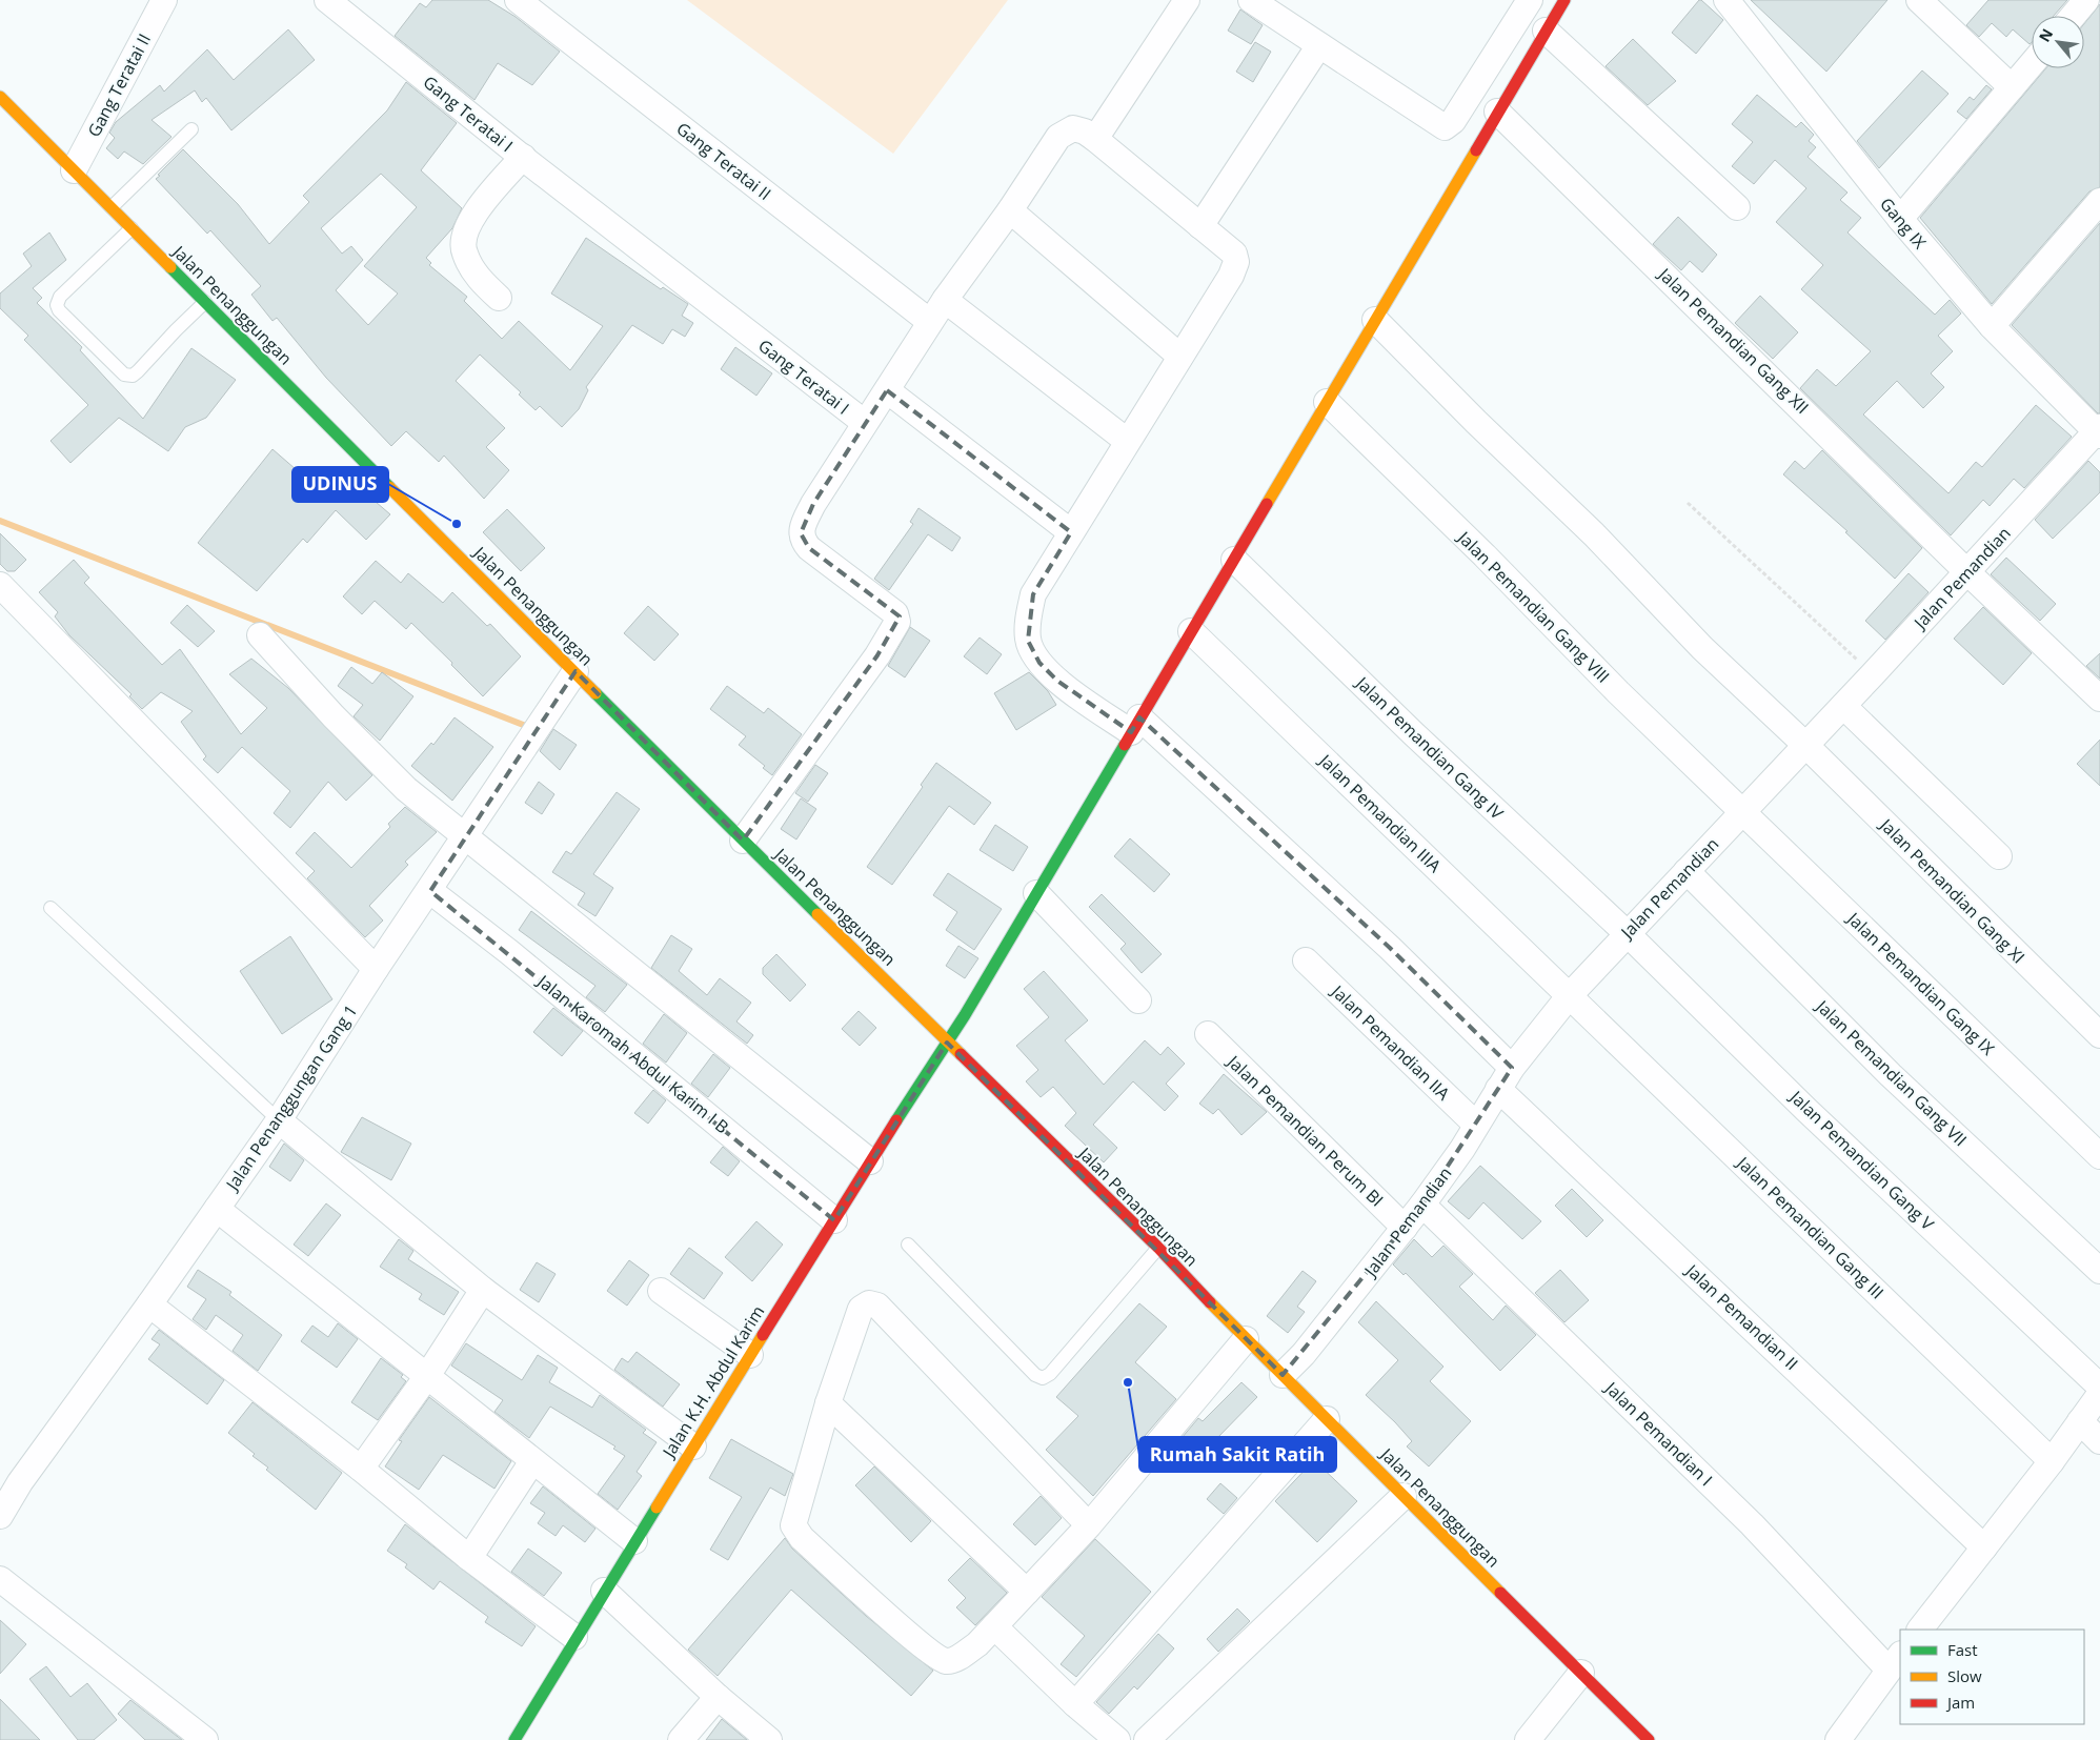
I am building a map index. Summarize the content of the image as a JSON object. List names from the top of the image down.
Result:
{
  "streets": {
    "main road": ["Jalan Penanggungan", "Jalan K.H. Abdul Karim"],
    "street": [
      "Gang Teratai II",
      "Gang Teratai I",
      "Gang IX",
      "Jalan Pemandian Gang XII",
      "Jalan Pemandian",
      "Jalan Pemandian Gang VIII",
      "Jalan Pemandian Gang IV",
      "Jalan Pemandian IIIA",
      "Jalan Pemandian Gang XI",
      "Jalan Pemandian Gang IX",
      "Jalan Pemandian IIA",
      "Jalan Karomah Abdul Karim I B",
      "Jalan Pemandian Gang VII",
      "Jalan Penanggungan Gang 1",
      "Jalan Pemandian Perum BI",
      "Jalan Pemandian Gang V",
      "Jalan Pemandian Gang III",
      "Jalan Pemandian II",
      "Jalan Pemandian I"
    ]
  },
  "crossings": [
    ["Gang Teratai II", "Jalan Penanggungan"],
    ["Gang Teratai I", "Jalan Penanggungan"],
    ["Gang IX", "Jalan Pemandian"],
    ["Jalan Penanggungan", "Jalan Pemandian"],
    ["Jalan Penanggungan", "Jalan Penanggungan Gang 1"],
    ["Jalan Penanggungan", "Jalan K.H. Abdul Karim"],
    ["Jalan Pemandian Gang XII", "Jalan Pemandian"],
    ["Jalan Pemandian Gang XII", "Jalan K.H. Abdul Karim"],
    ["Jalan Pemandian", "Jalan Pemandian Gang VIII"],
    ["Jalan Pemandian", "Jalan Pemandian Gang IV"],
    ["Jalan Pemandian", "Jalan Pemandian IIIA"],
    ["Jalan Pemandian", "Jalan Pemandian Gang XI"],
    ["Jalan Pemandian", "Jalan Pemandian Gang IX"],
    ["Jalan Pemandian", "Jalan Pemandian IIA"],
    ["Jalan Pemandian", "Jalan Pemandian Gang VII"],
    ["Jalan Pemandian", "Jalan Pemandian Perum BI"],
    ["Jalan Pemandian", "Jalan Pemandian Gang V"],
    ["Jalan Pemandian", "Jalan Pemandian Gang III"],
    ["Jalan Pemandian", "Jalan Pemandian II"],
    ["Jalan Pemandian", "Jalan Pemandian I"],
    ["Jalan Pemandian Gang VIII", "Jalan Pemandian Gang IX"],
    ["Jalan Pemandian Gang VIII", "Jalan K.H. Abdul Karim"],
    ["Jalan Pemandian Gang IV", "Jalan Pemandian Gang V"],
    ["Jalan Pemandian Gang IV", "Jalan K.H. Abdul Karim"],
    ["Jalan Pemandian IIIA", "Jalan Pemandian Gang III"],
    ["Jalan Pemandian IIIA", "Jalan K.H. Abdul Karim"],
    ["Jalan Pemandian Gang XI", "Jalan K.H. Abdul Karim"],
    ["Jalan Karomah Abdul Karim I B", "Jalan Penanggungan Gang 1"],
    ["Jalan Karomah Abdul Karim I B", "Jalan K.H. Abdul Karim"]
  ],
  "places": ["UDINUS", "Rumah Sakit Ratih"],
  "legend": ["Fast", "Slow", "Jam"],
  "north": "top left"
}
